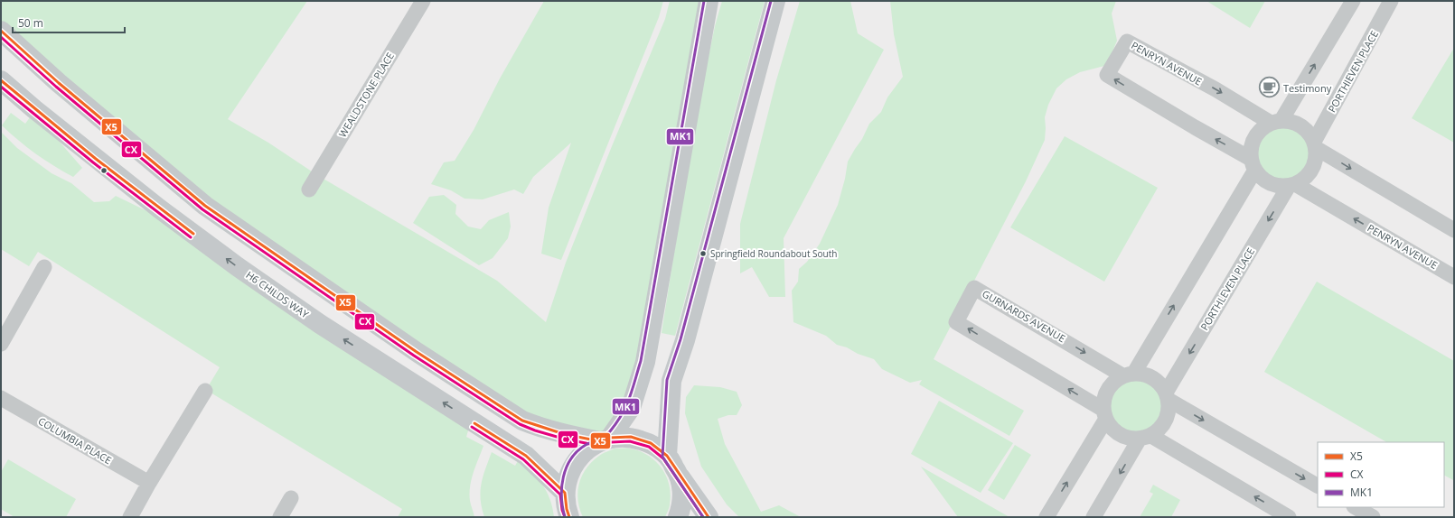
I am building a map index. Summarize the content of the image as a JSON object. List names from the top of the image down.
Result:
{
  "streets": {
    "street": [
      "PENRYN AVENUE",
      "PORTHIEVEN PLACE",
      "WEALDSTONE PLACE",
      "PORTHLEVEN PLACE",
      "H6 CHILDS WAY",
      "GURNARDS AVENUE",
      "COLUMBIA PLACE"
    ]
  },
  "crossings": [
    ["PENRYN AVENUE", "PORTHIEVEN PLACE"],
    ["PENRYN AVENUE", "PORTHLEVEN PLACE"],
    ["PORTHIEVEN PLACE", "PORTHLEVEN PLACE"],
    ["PORTHLEVEN PLACE", "GURNARDS AVENUE"]
  ],
  "places": {
    "cafe": ["Testimony"],
    "other": ["Springfield Roundabout South"]
  },
  "lines": ["transit line MK1", "transit line X5", "transit line CX"],
  "legend": ["X5", "CX", "MK1"],
  "scale_bar": "50 m"
}
